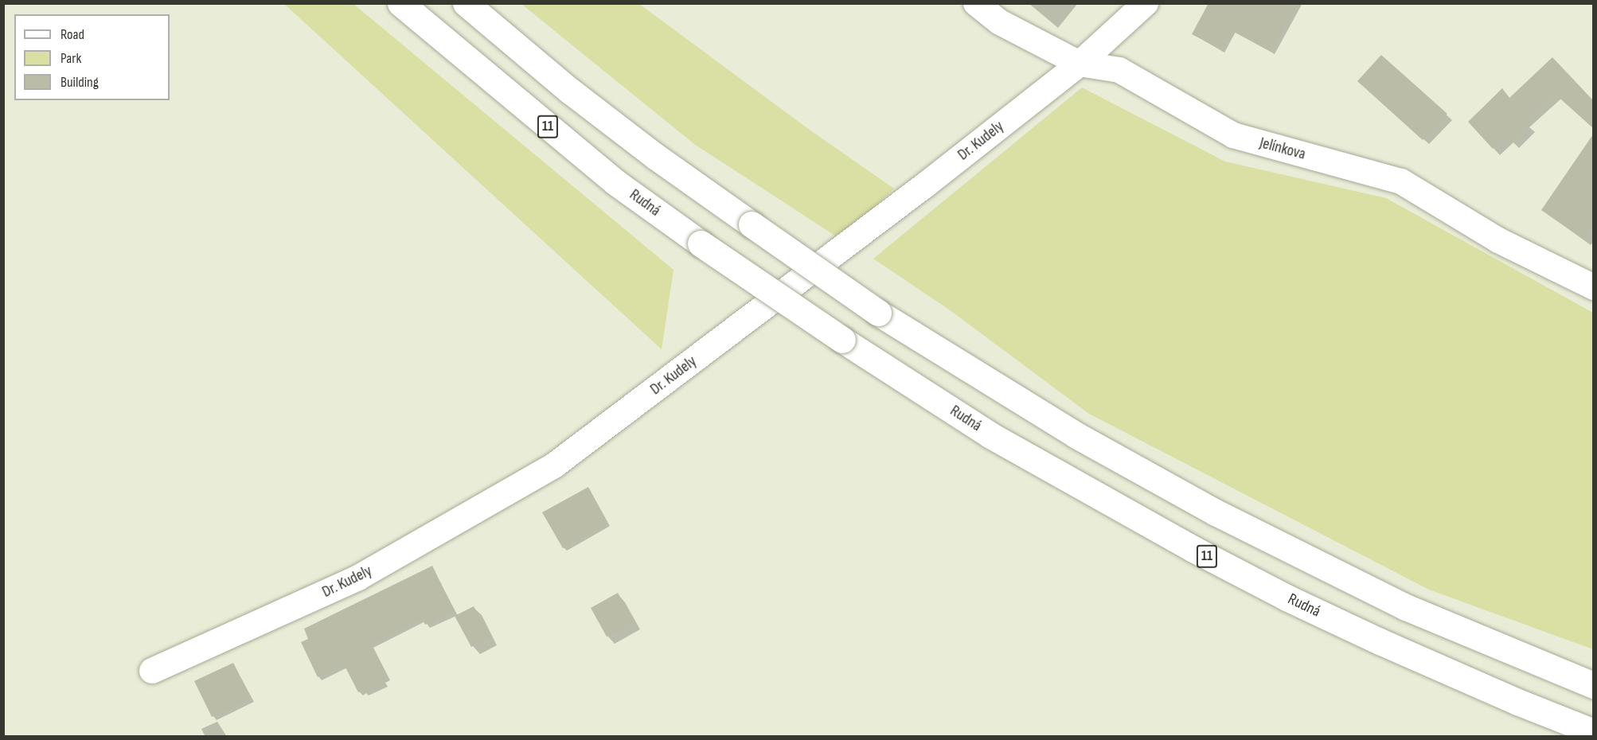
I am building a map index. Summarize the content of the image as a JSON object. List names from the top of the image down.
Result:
{
  "streets": {
    "highway": ["11", "Rudná"],
    "street": ["Dr. Kudely", "Jelínkova"]
  },
  "crossings": [
    ["Dr. Kudely", "Jelínkova"]
  ],
  "legend": ["Road", "Park", "Building"]
}
